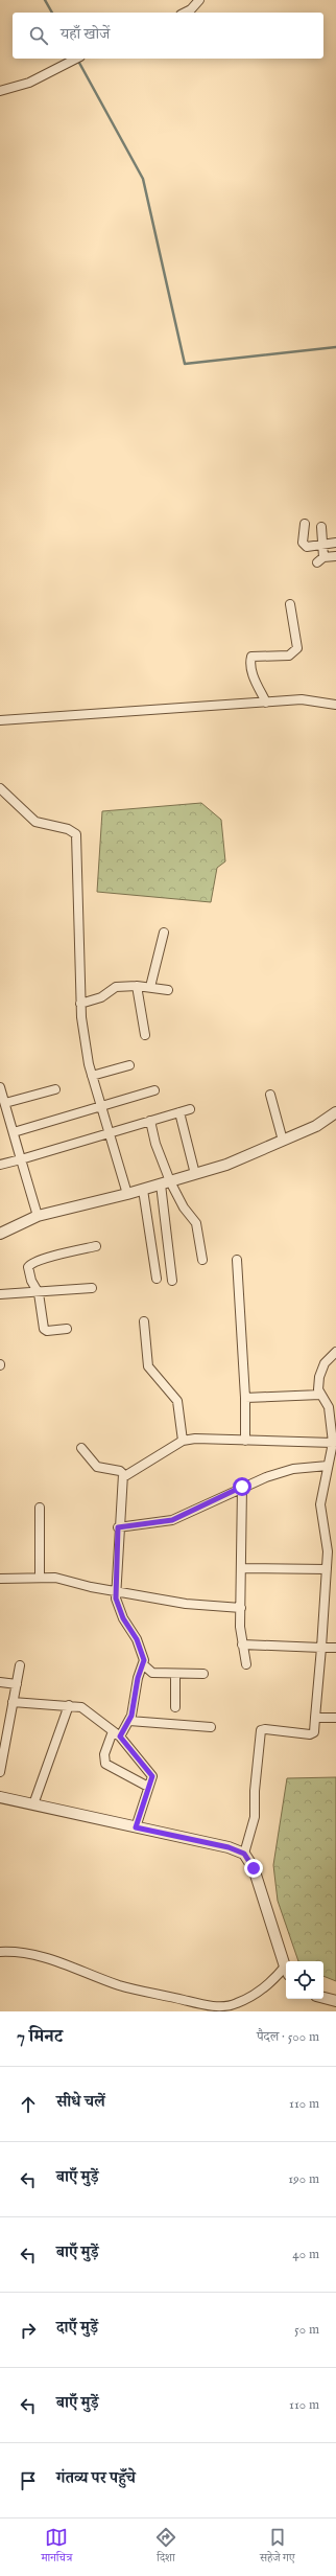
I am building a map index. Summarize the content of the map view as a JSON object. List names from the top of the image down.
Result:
{
  "page": {
    "search": "यहाँ खोजें",
    "heading": ["7 मिनट", "पैदल · 500 m"],
    "list": [
      ["सीधे चलें", "110 m"],
      ["बाएँ मुड़ें", "190 m"],
      ["बाएँ मुड़ें", "40 m"],
      ["दाएँ मुड़ें", "50 m"],
      ["बाएँ मुड़ें", "110 m"],
      "गंतव्य पर पहुँचे"
    ],
    "nav": ["मानचित्र", "दिशा", "सहेजे गए"]
  }
}
